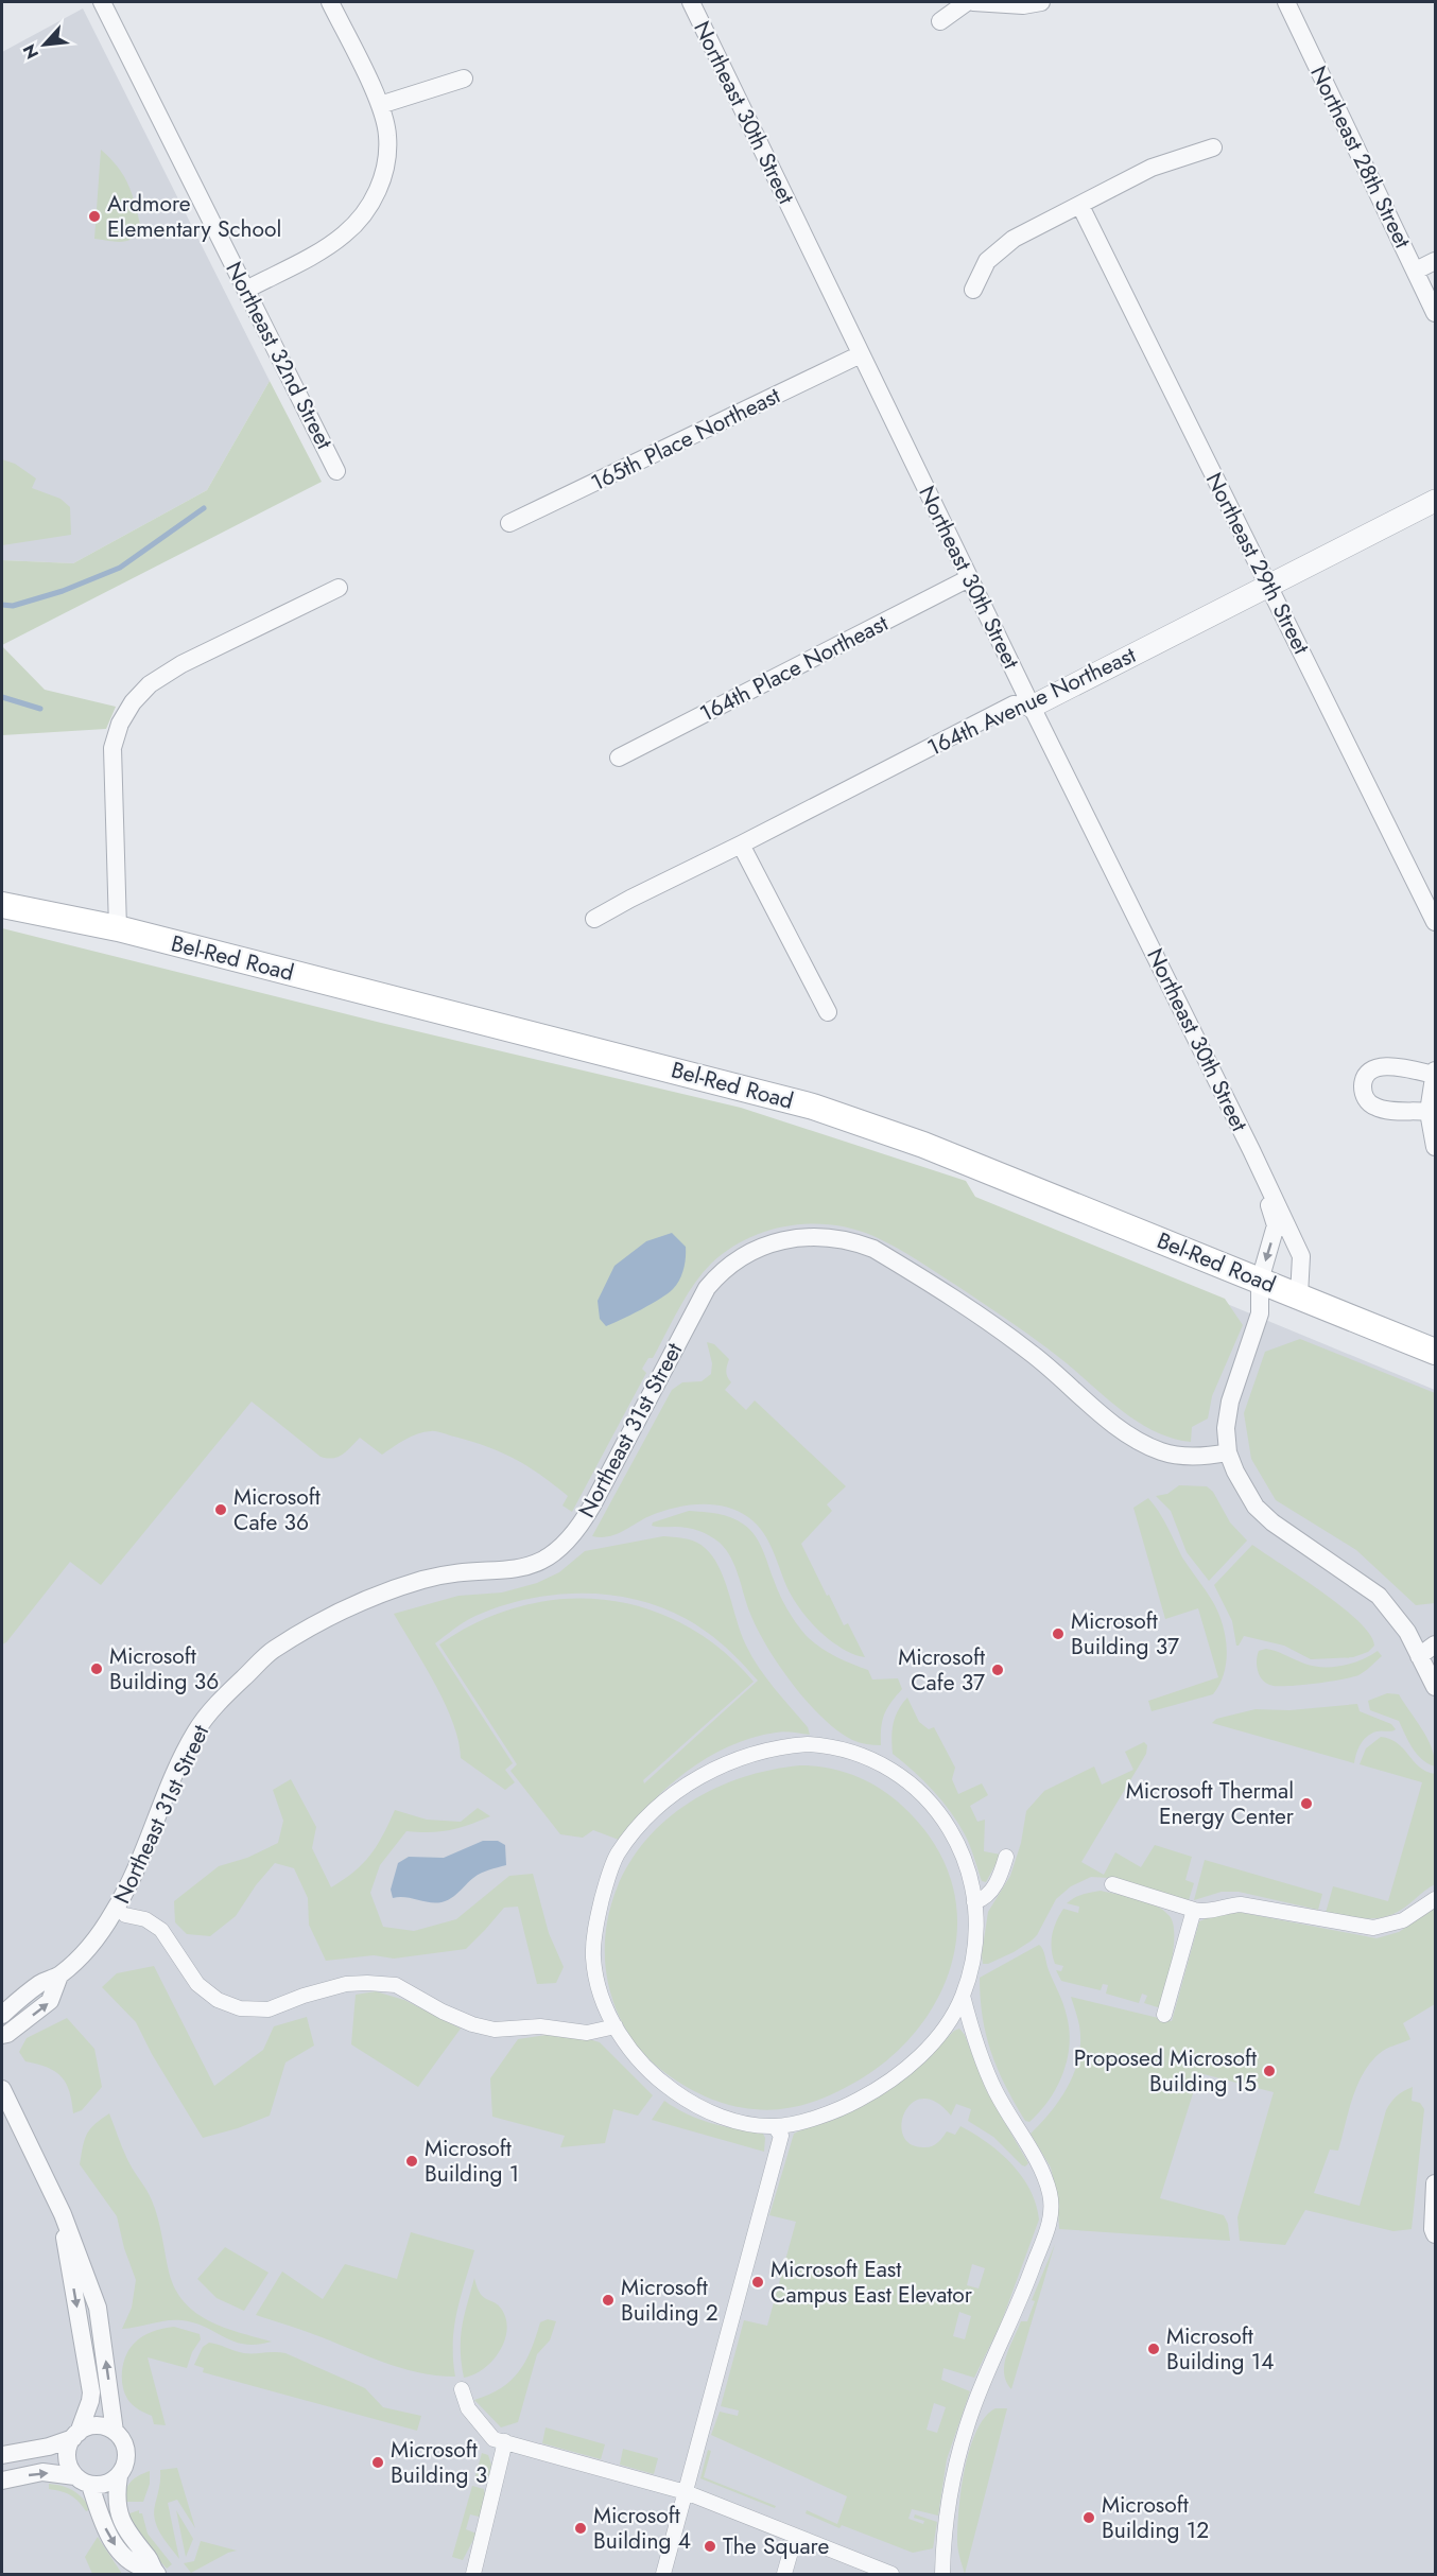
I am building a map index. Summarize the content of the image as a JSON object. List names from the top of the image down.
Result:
{
  "streets": {
    "main road": ["Bel-Red Road"],
    "street": [
      "Northeast 30th Street",
      "Northeast 28th Street",
      "Northeast 32nd Street",
      "165th Place Northeast",
      "Northeast 29th Street",
      "164th Place Northeast",
      "164th Avenue Northeast",
      "Northeast 31st Street"
    ]
  },
  "crossings": [
    ["Northeast 30th Street", "165th Place Northeast"],
    ["Northeast 30th Street", "164th Place Northeast"],
    ["Northeast 30th Street", "164th Avenue Northeast"],
    ["Northeast 30th Street", "Bel-Red Road"],
    ["Northeast 30th Street", "Northeast 31st Street"],
    ["Northeast 29th Street", "164th Avenue Northeast"]
  ],
  "places": [
    "Ardmore Elementary School",
    "Microsoft Cafe 36",
    "Microsoft Building 37",
    "Microsoft Building 36",
    "Microsoft Cafe 37",
    "Microsoft Thermal Energy Center",
    "Proposed Microsoft Building 15",
    "Microsoft Building 1",
    "Microsoft East Campus East Elevator",
    "Microsoft Building 2",
    "Microsoft Building 14",
    "Microsoft Building 3",
    "Microsoft Building 12",
    "Microsoft Building 4",
    "The Square"
  ],
  "north": "bottom left"
}
